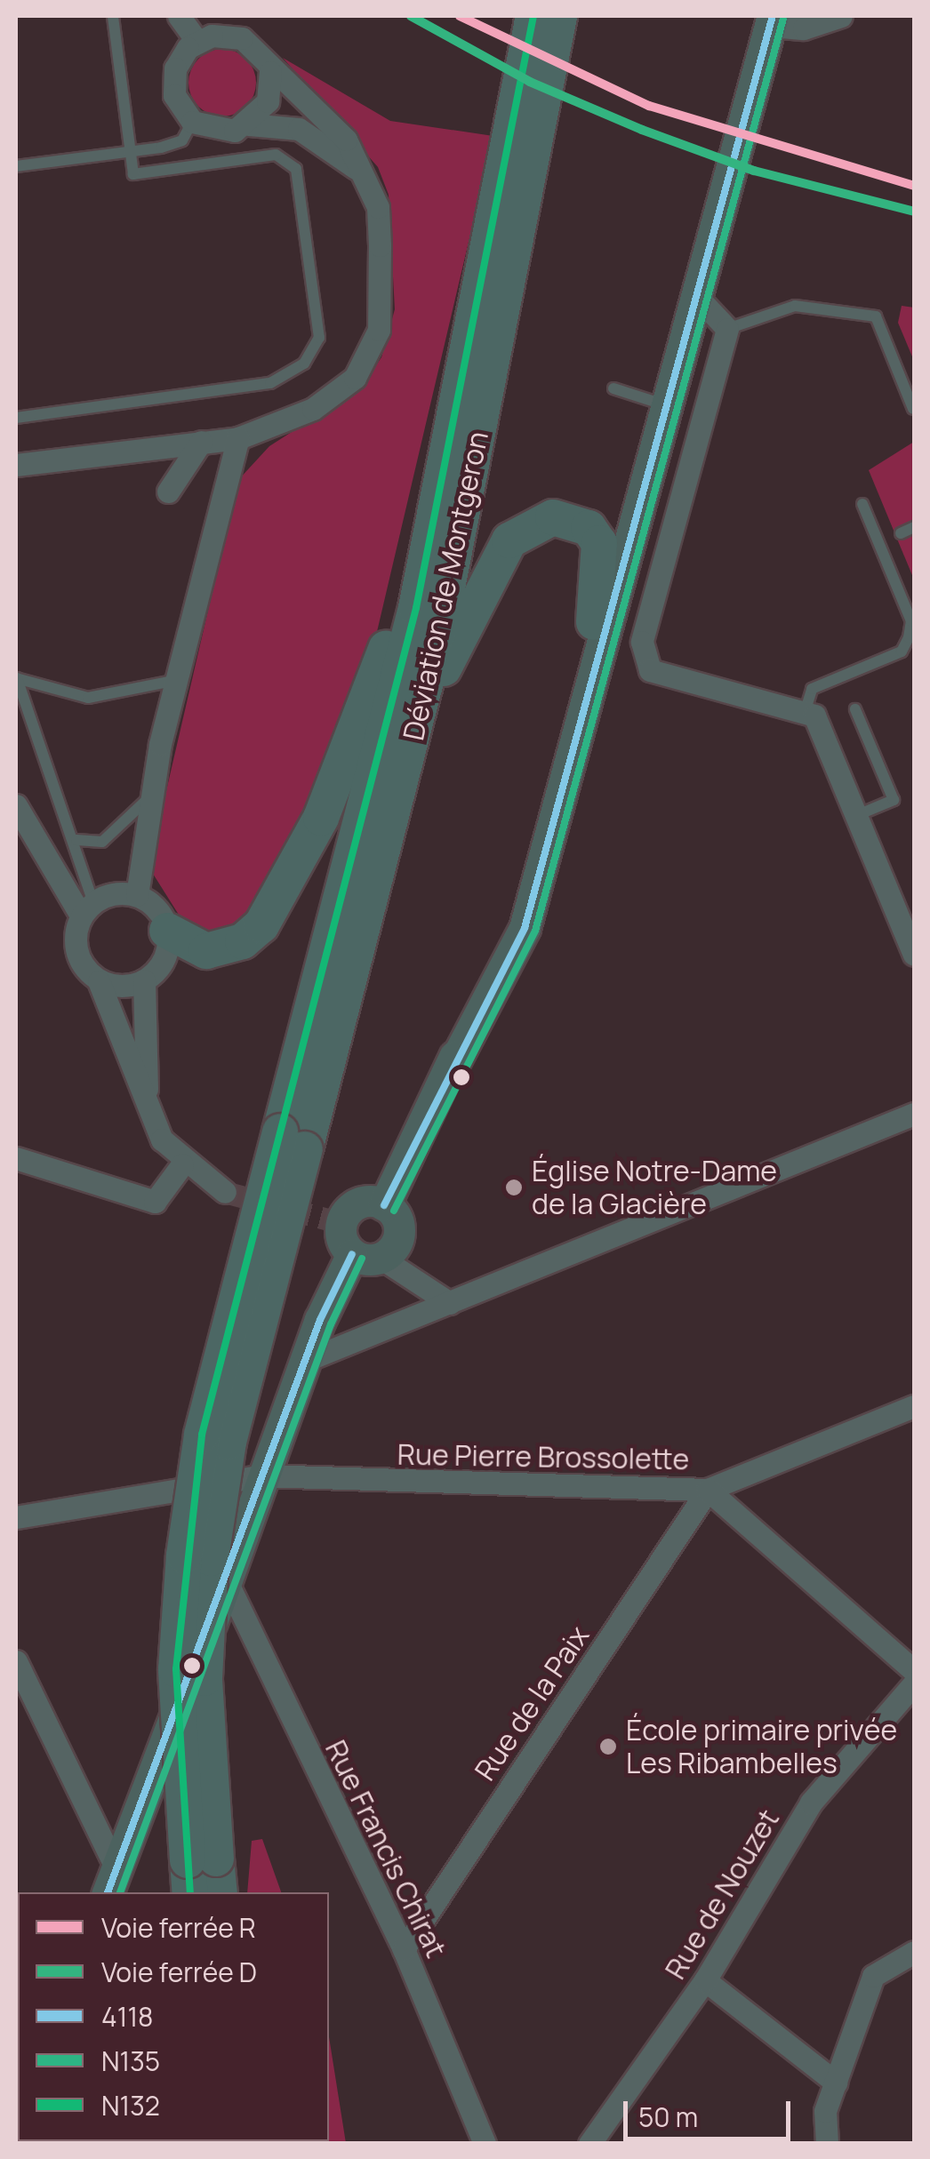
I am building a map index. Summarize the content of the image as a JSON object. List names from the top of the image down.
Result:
{
  "streets": {
    "main road": ["Déviation de Montgeron"],
    "street": [
      "Rue Pierre Brossolette",
      "Rue de la Paix",
      "Rue Francis Chirat",
      "Rue de Nouzet"
    ]
  },
  "crossings": [
    ["Rue Pierre Brossolette", "Rue de la Paix"],
    ["Rue Pierre Brossolette", "Rue Francis Chirat"],
    ["Rue de la Paix", "Rue Francis Chirat"]
  ],
  "places": ["Église Notre-Dame de la Glacière", "École primaire privée Les Ribambelles"],
  "lines": [
    "rail line R",
    "rail line D",
    "transit line 4118",
    "transit line N132",
    "transit line N135"
  ],
  "legend": [
    "Voie ferrée R",
    "Voie ferrée D",
    "4118",
    "N135",
    "N132"
  ],
  "scale_bar": "50 m"
}
